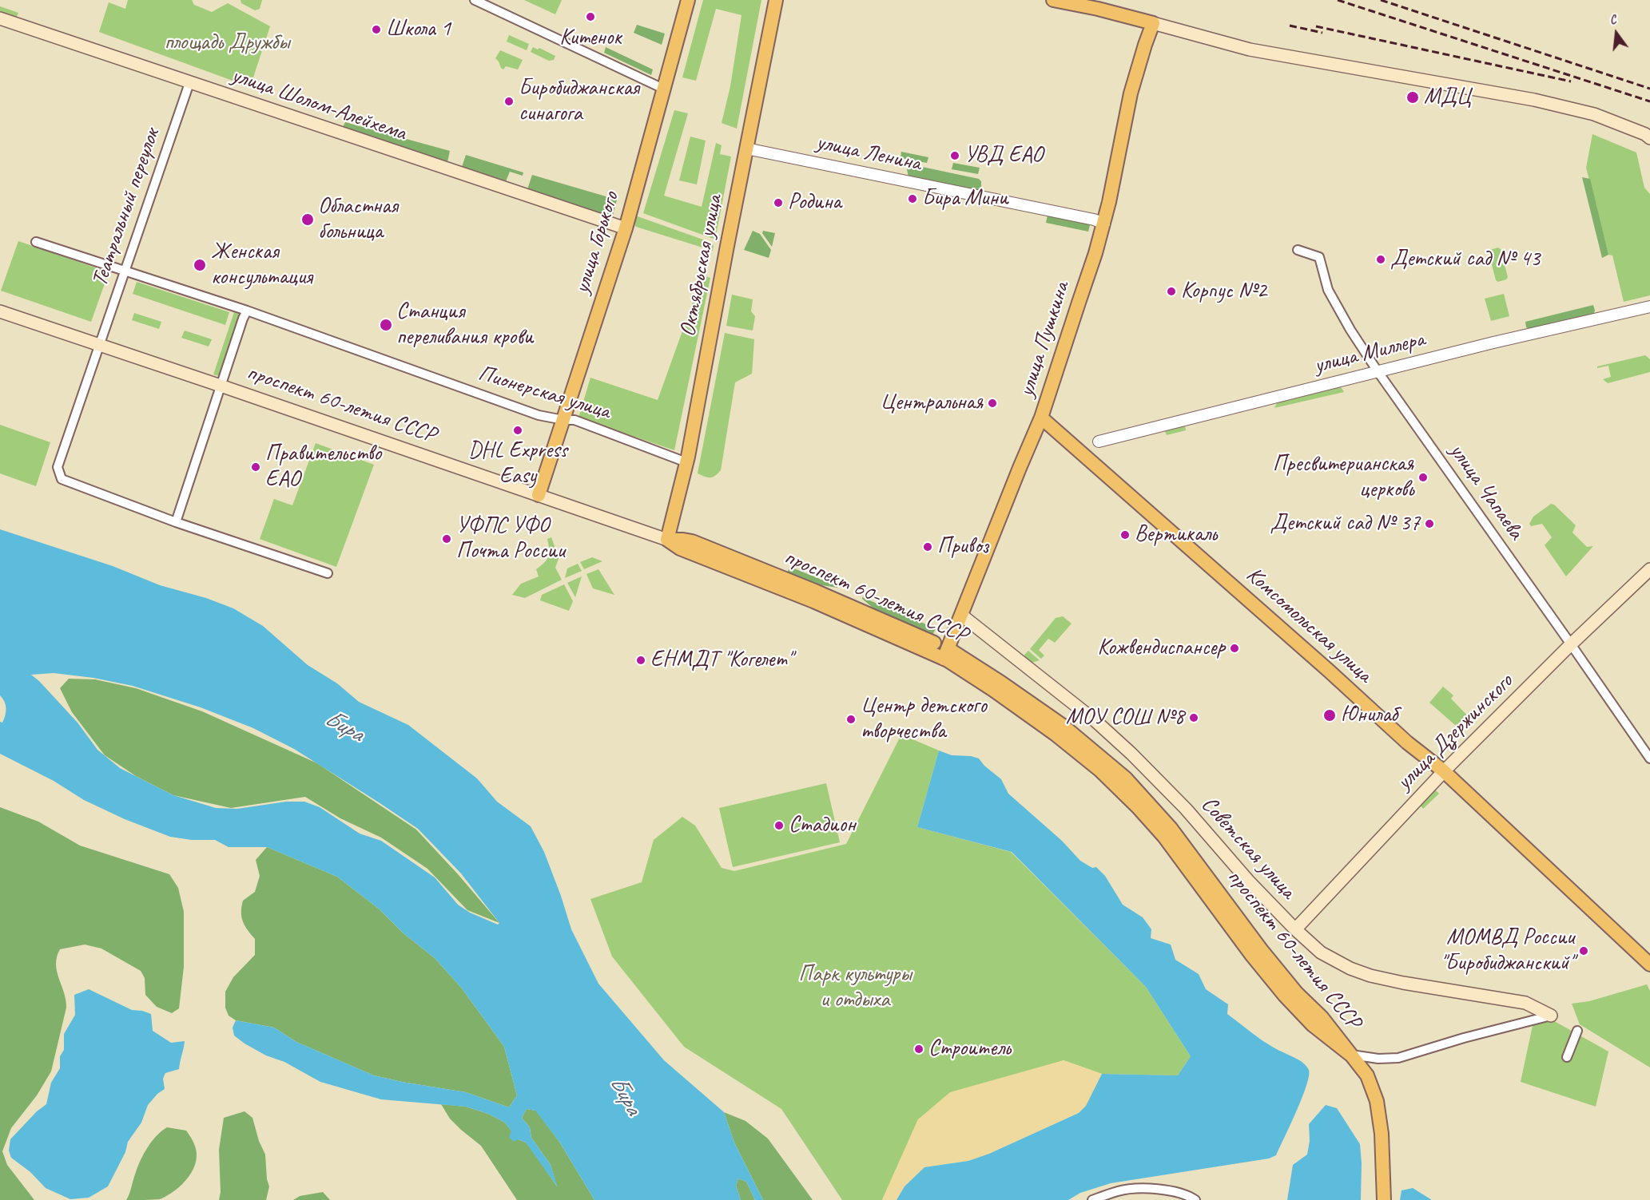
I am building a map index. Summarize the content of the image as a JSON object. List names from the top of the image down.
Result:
{
  "streets": {
    "main road": [
      "улица Шолом-Алейхема",
      "улица Горького",
      "Октябрьская улица",
      "улица Пушкина",
      "проспект 60-летия СССР",
      "Комсомольская улица",
      "улица Дзержинского",
      "Советская улица"
    ],
    "street": [
      "улица Ленина",
      "Театральный переулок",
      "улица Миллера",
      "Пионерская улица",
      "улица Чапаева"
    ]
  },
  "crossings": [
    ["улица Шолом-Алейхема", "Театральный переулок"],
    ["улица Шолом-Алейхема", "улица Горького"],
    ["улица Ленина", "Октябрьская улица"],
    ["улица Ленина", "улица Пушкина"],
    ["Театральный переулок", "Пионерская улица"],
    ["Театральный переулок", "проспект 60-летия СССР"],
    ["улица Горького", "Пионерская улица"],
    ["улица Горького", "проспект 60-летия СССР"],
    ["Октябрьская улица", "Пионерская улица"],
    ["Октябрьская улица", "проспект 60-летия СССР"],
    ["улица Пушкина", "проспект 60-летия СССР"],
    ["улица Пушкина", "Комсомольская улица"],
    ["улица Пушкина", "Советская улица"],
    ["улица Миллера", "улица Чапаева"],
    ["улица Чапаева", "улица Дзержинского"],
    ["Комсомольская улица", "улица Дзержинского"],
    ["улица Дзержинского", "Советская улица"]
  ],
  "water": ["Бира"],
  "parks": ["площадь Дружбы", "Парк культуры и отдыха"],
  "places": [
    "Китенок",
    "Школа 1",
    "МДЦ",
    "Биробиджанская синагога",
    "УВД ЕАО",
    "Бира Мини",
    "Родина",
    "Областная больница",
    "Детский сад № 43",
    "Женская консультация",
    "Корпус №2",
    "Станция переливания крови",
    "Центральная",
    "DHL Express Easy",
    "Правительство ЕАО",
    "Пресвитерианская церковь",
    "Детский сад № 37",
    "Вертикаль",
    "УФПС УФО Почта России",
    "Привоз",
    "Кожвендиспансер",
    "ЕНМДТ \"Когелет\"",
    "Юнилаб",
    "МОУ СОШ №8",
    "Центр детского творчества",
    "Стадион",
    "МОМВД России \"Биробиджанский\"",
    "Строитель"
  ],
  "north": "top"
}
